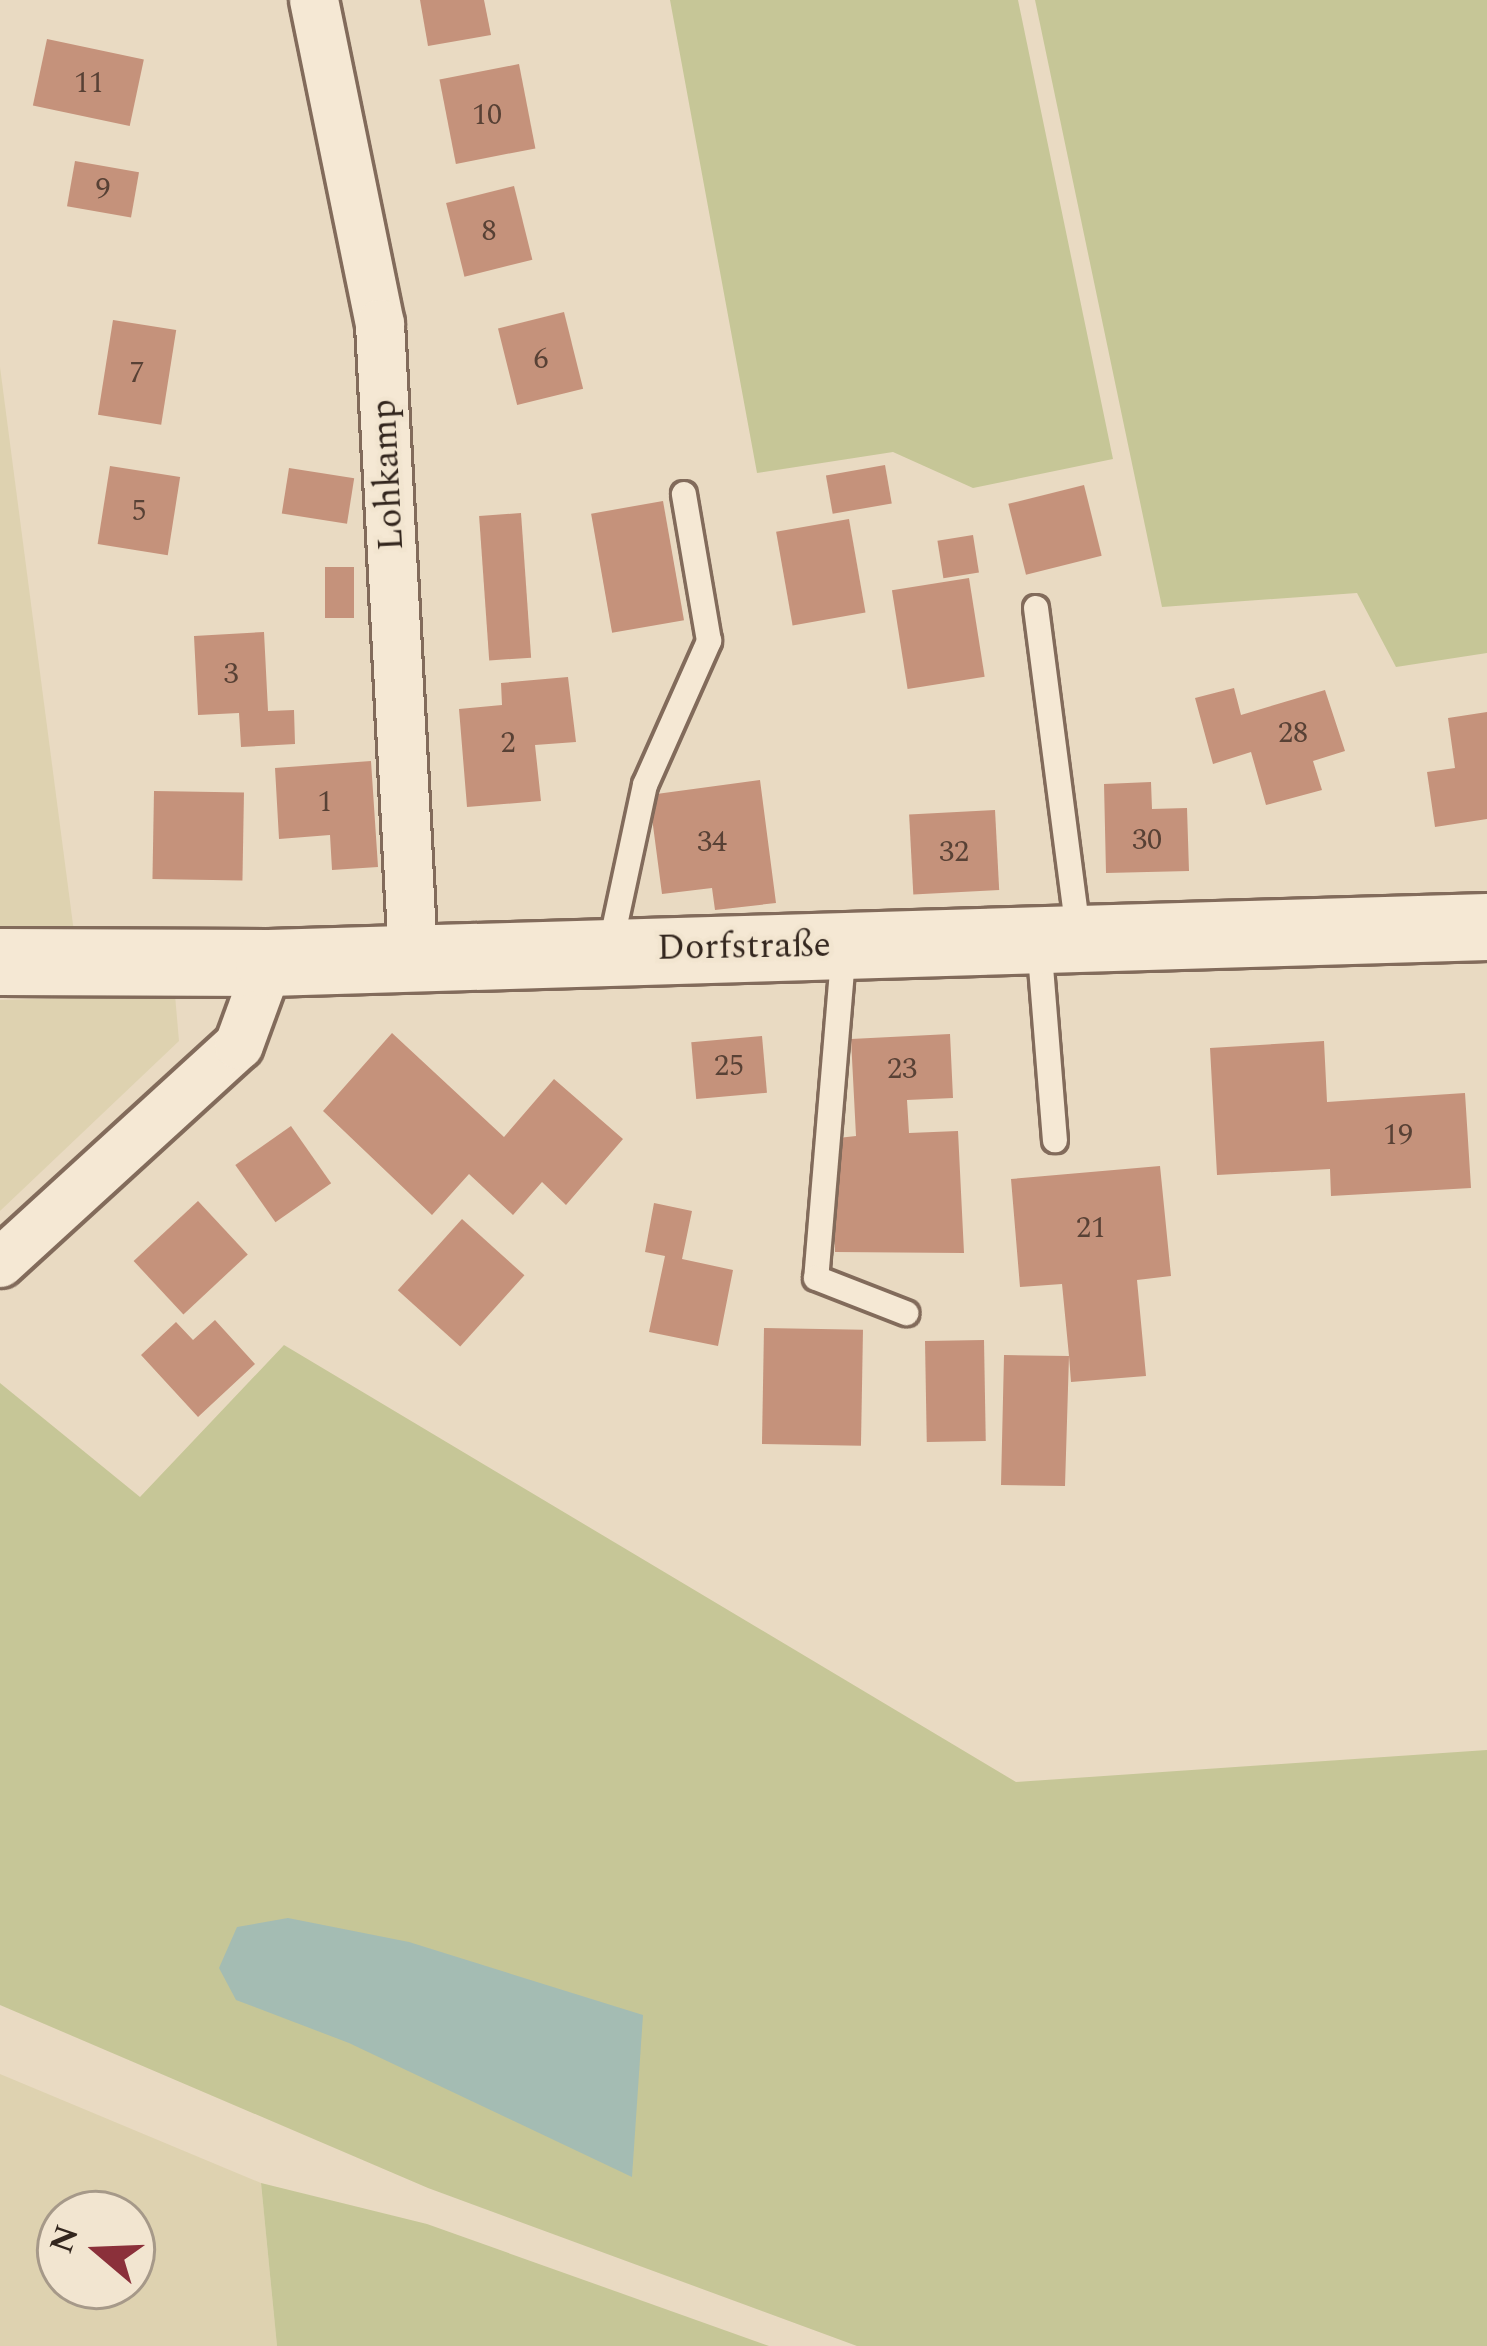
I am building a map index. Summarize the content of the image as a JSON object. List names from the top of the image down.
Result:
{
  "streets": {
    "street": ["Lohkamp", "Dorfstraße"]
  },
  "crossings": [
    ["Lohkamp", "Dorfstraße"]
  ],
  "house_numbers": [
    "11",
    "10",
    "9",
    "8",
    "6",
    "7",
    "5",
    "3",
    "28",
    "2",
    "1",
    "30",
    "34",
    "32",
    "25",
    "23",
    "19",
    "21"
  ],
  "north": "left"
}
